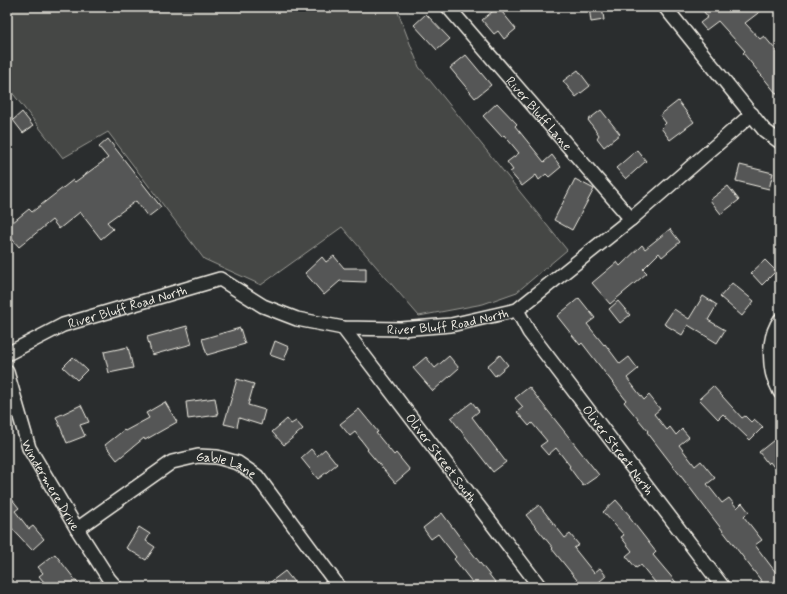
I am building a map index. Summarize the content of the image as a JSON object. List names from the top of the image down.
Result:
{
  "streets": {
    "street": [
      "River Bluff Lane",
      "River Bluff Road North",
      "Oliver Street North",
      "Oliver Street South",
      "Gable Lane",
      "Windermere Drive"
    ]
  },
  "crossings": [
    ["River Bluff Lane", "River Bluff Road North"],
    ["River Bluff Road North", "Oliver Street North"],
    ["River Bluff Road North", "Oliver Street South"],
    ["Gable Lane", "Windermere Drive"]
  ]
}
